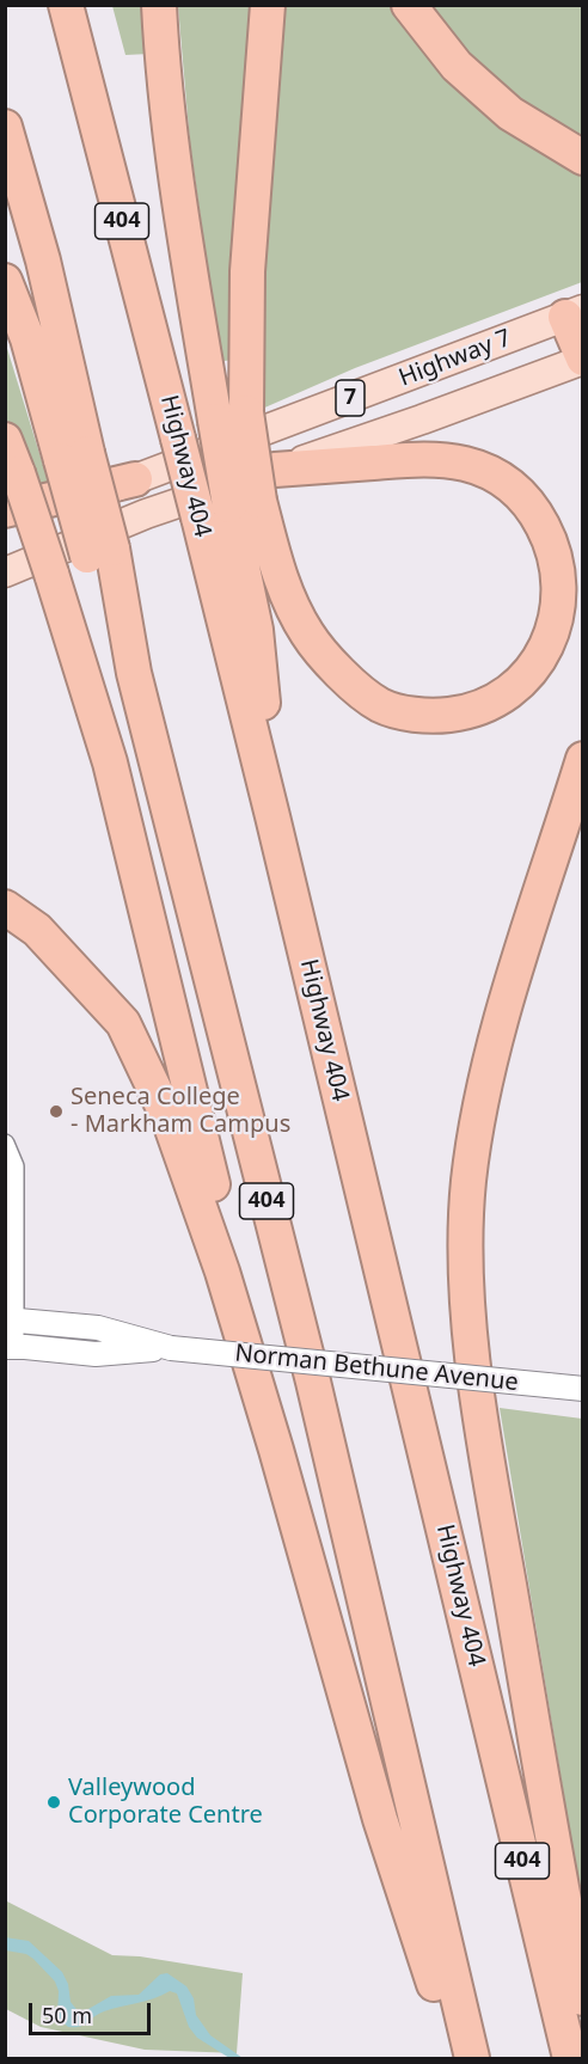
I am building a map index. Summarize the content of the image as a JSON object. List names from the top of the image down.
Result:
{
  "streets": {
    "highway": ["404", "Highway 404"],
    "main road": ["Highway 7", "7"],
    "street": ["Norman Bethune Avenue"]
  },
  "places": ["Seneca College - Markham Campus", "Valleywood Corporate Centre"],
  "scale_bar": "50 m"
}
